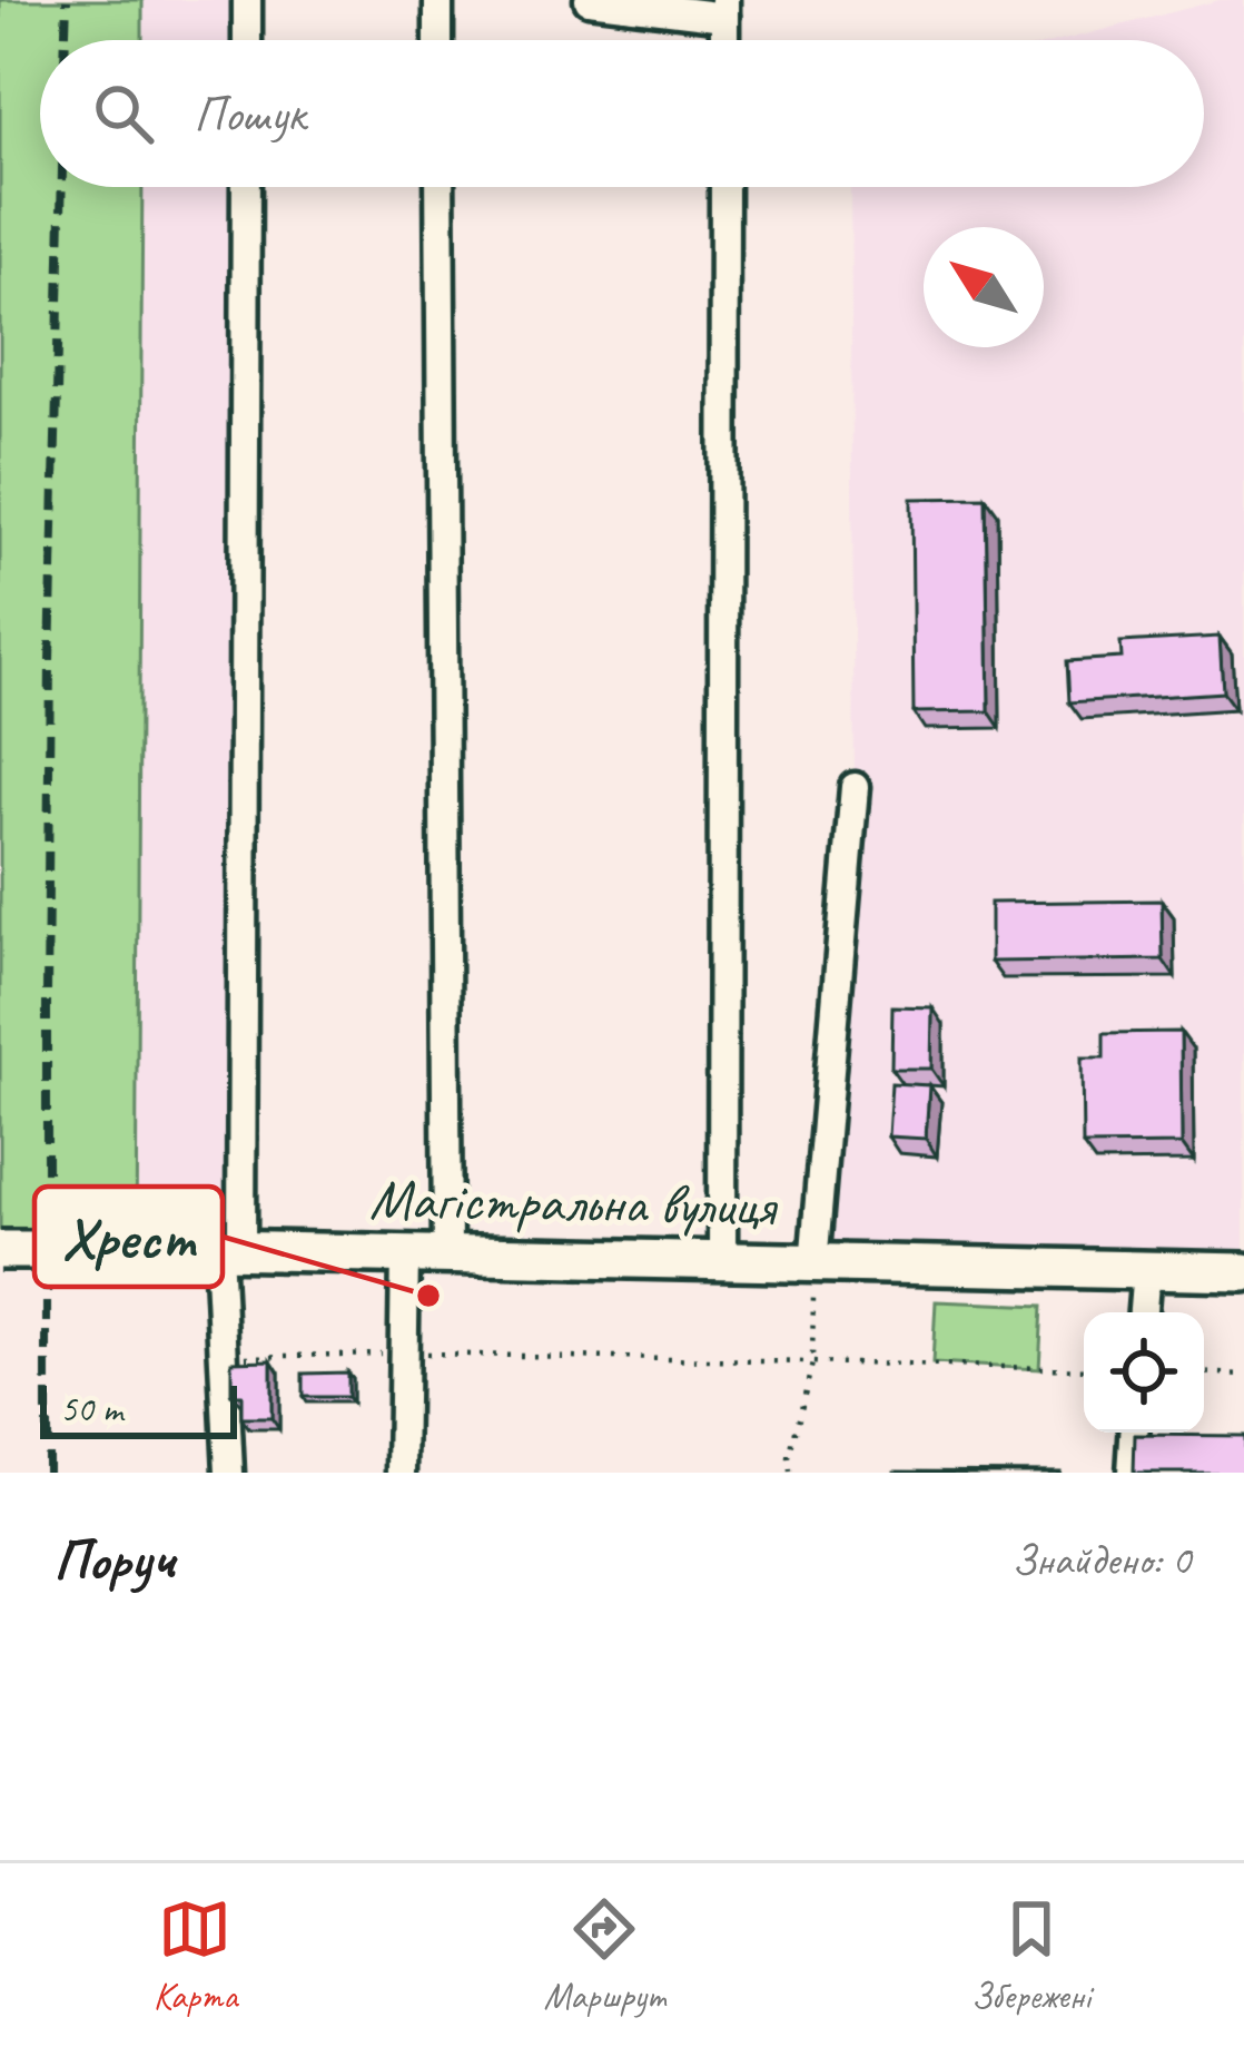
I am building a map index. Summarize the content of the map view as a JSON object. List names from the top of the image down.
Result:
{
  "streets": {
    "main road": ["Магістральна вулиця"]
  },
  "places": ["Хрест"],
  "scale_bar": "50 m",
  "north": "top left",
  "page": {
    "search": "Пошук",
    "scale": "50 m",
    "heading": ["Поруч", "Знайдено: 0"],
    "nav": ["Карта", "Маршрут", "Збережені"]
  }
}
